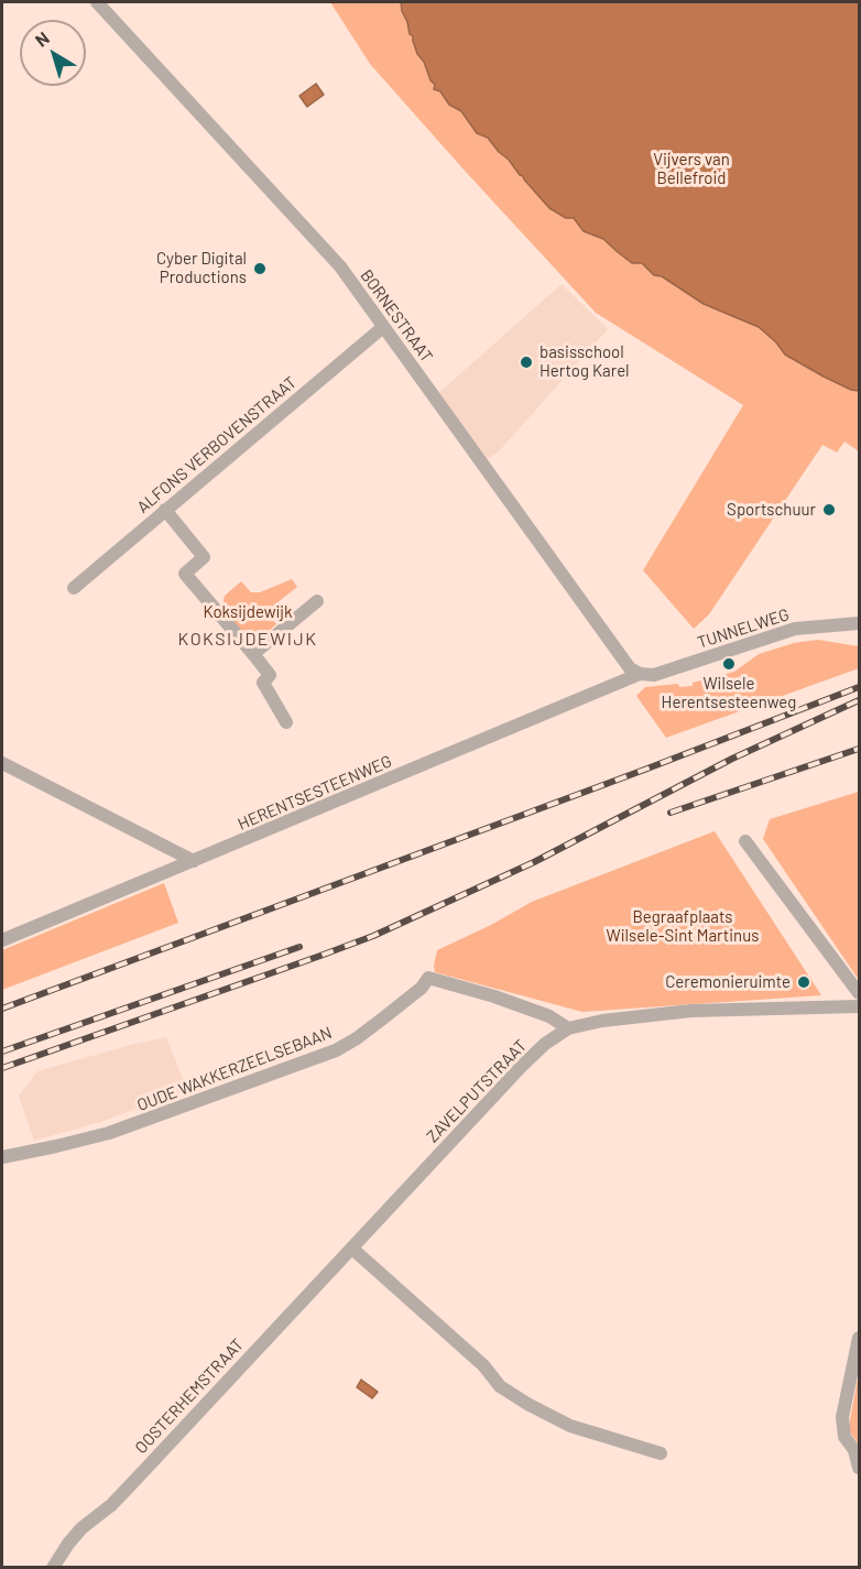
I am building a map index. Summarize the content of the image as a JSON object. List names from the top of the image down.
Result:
{
  "streets": {
    "street": [
      "BORNESTRAAT",
      "ALFONS VERBOVENSTRAAT",
      "TUNNELWEG",
      "HERENTSESTEENWEG",
      "OUDE WAKKERZEELSEBAAN",
      "ZAVELPUTSTRAAT",
      "OOSTERHEMSTRAAT"
    ]
  },
  "crossings": [
    ["BORNESTRAAT", "ALFONS VERBOVENSTRAAT"],
    ["BORNESTRAAT", "TUNNELWEG"],
    ["BORNESTRAAT", "HERENTSESTEENWEG"],
    ["TUNNELWEG", "HERENTSESTEENWEG"],
    ["OUDE WAKKERZEELSEBAAN", "ZAVELPUTSTRAAT"],
    ["ZAVELPUTSTRAAT", "OOSTERHEMSTRAAT"]
  ],
  "districts": ["KOKSIJDEWIJK"],
  "parks": ["Vijvers van Bellefroid", "Koksijdewijk", "Begraafplaats Wilsele-Sint Martinus"],
  "places": [
    "Cyber Digital Productions",
    "basisschool Hertog Karel",
    "Sportschuur",
    "Wilsele Herentsesteenweg",
    "Ceremonieruimte"
  ],
  "north": "top left"
}
